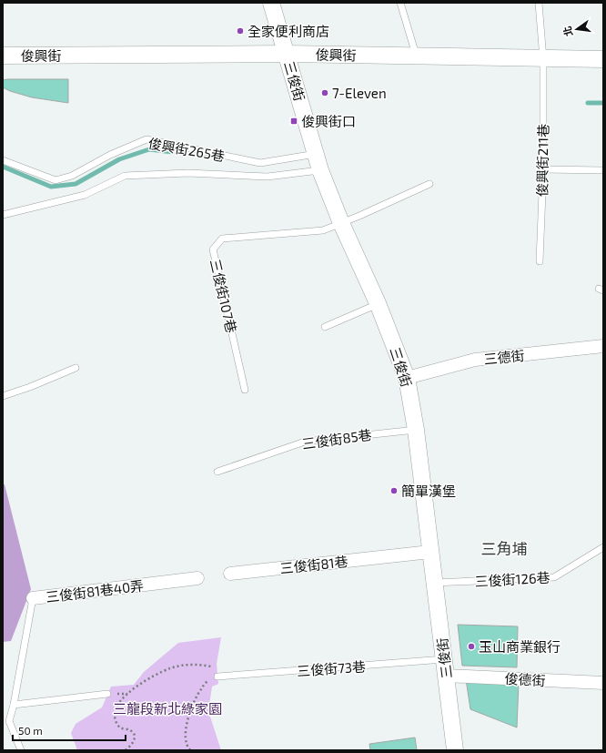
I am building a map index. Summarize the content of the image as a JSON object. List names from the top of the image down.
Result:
{
  "streets": {
    "street": [
      "俊興街",
      "三俊街",
      "三德街",
      "三俊街81巷",
      "三俊街81巷40弄",
      "俊德街"
    ],
    "lane": [
      "俊興街265巷",
      "俊興街211巷",
      "三俊街107巷",
      "三俊街85巷",
      "三俊街126巷",
      "三俊街73巷"
    ]
  },
  "crossings": [
    ["俊興街", "三俊街"],
    ["俊興街", "俊興街211巷"],
    ["三俊街", "俊興街265巷"],
    ["三俊街", "三俊街107巷"],
    ["三俊街", "三德街"],
    ["三俊街", "三俊街85巷"],
    ["三俊街", "三俊街81巷"],
    ["三俊街", "三俊街126巷"],
    ["三俊街", "三俊街73巷"],
    ["三俊街", "俊德街"]
  ],
  "districts": ["三角埔"],
  "parks": ["三龍段新北綠家園"],
  "places": {
    "other": [
      "全家便利商店",
      "7-Eleven",
      "簡單漢堡",
      "玉山商業銀行"
    ],
    "transit": ["俊興街口"]
  },
  "scale_bar": "50 m",
  "north": "left"
}
